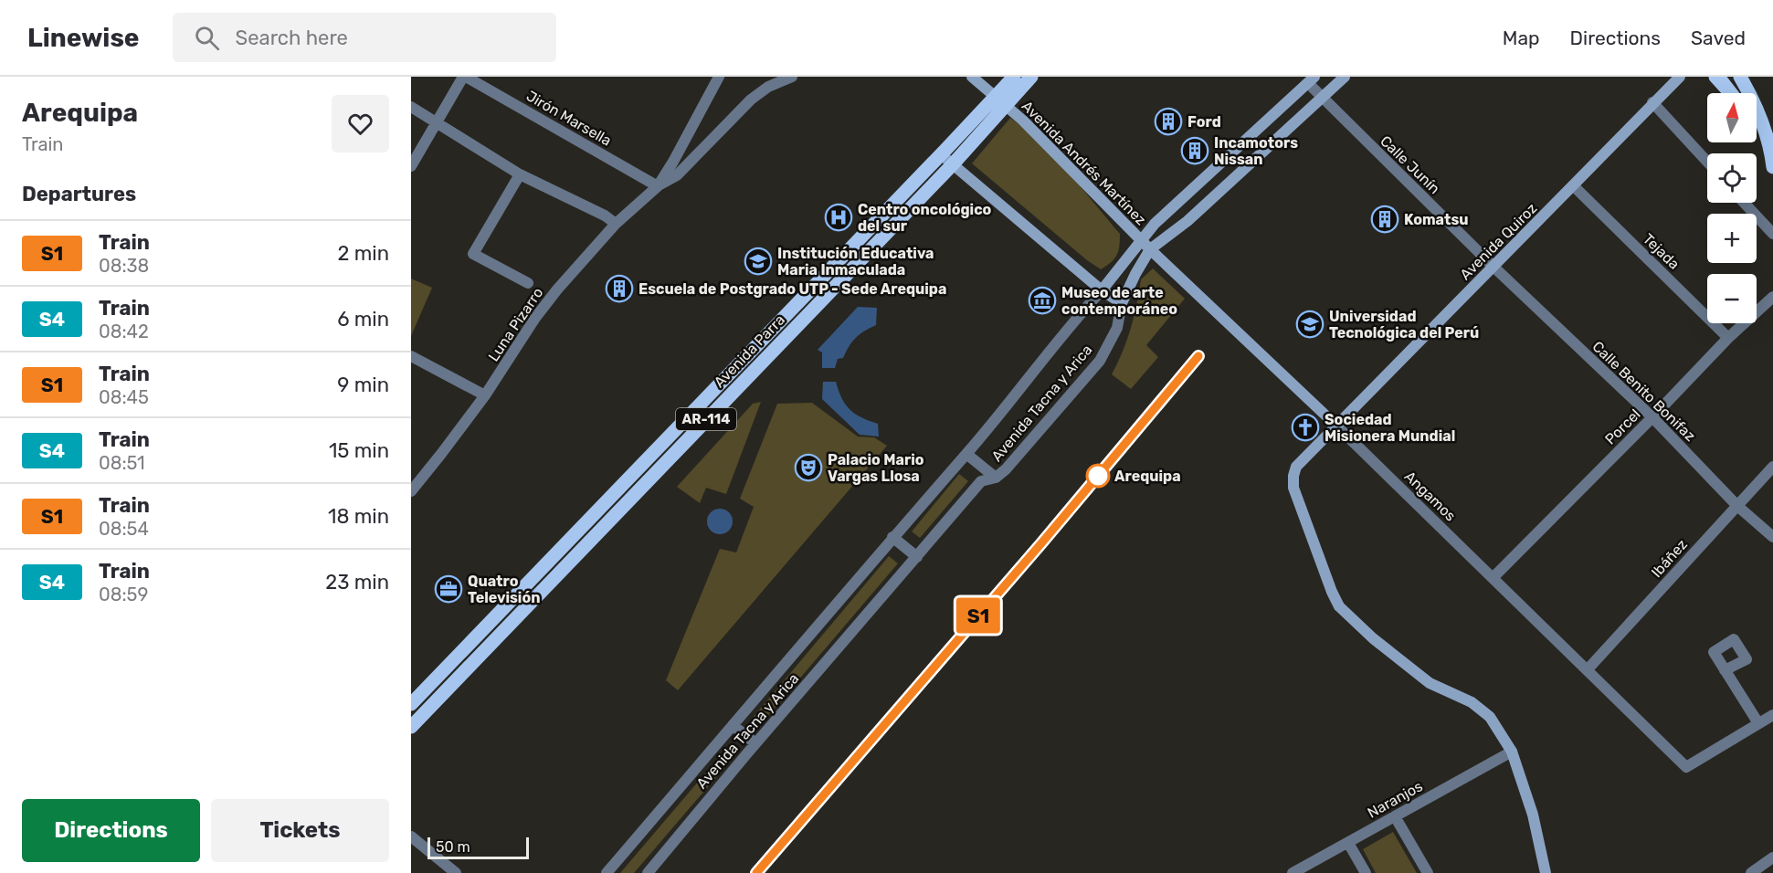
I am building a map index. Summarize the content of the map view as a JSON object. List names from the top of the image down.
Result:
{
  "streets": {
    "main road": ["Avenida Parra", "AR-114"],
    "street": [
      "Jirón Marsella",
      "Avenida Andrés Martínez",
      "Calle Junín",
      "Avenida Quiroz",
      "Tejada",
      "Luna Pizarro",
      "Calle Benito Bonifaz",
      "Avenida Tacna y Arica",
      "Porcel",
      "Angamos",
      "Ibáñez",
      "Naranjos"
    ]
  },
  "crossings": [
    ["Jirón Marsella", "Luna Pizarro"],
    ["Avenida Andrés Martínez", "Avenida Tacna y Arica"],
    ["Avenida Andrés Martínez", "Angamos"],
    ["Calle Junín", "Avenida Quiroz"],
    ["Calle Junín", "Calle Benito Bonifaz"],
    ["Calle Junín", "Avenida Tacna y Arica"],
    ["Avenida Quiroz", "Tejada"],
    ["Avenida Quiroz", "Calle Benito Bonifaz"],
    ["Avenida Quiroz", "Angamos"],
    ["Avenida Quiroz", "Naranjos"],
    ["Tejada", "Porcel"],
    ["Avenida Parra", "AR-114"],
    ["Calle Benito Bonifaz", "Porcel"],
    ["Calle Benito Bonifaz", "Ibáñez"],
    ["Avenida Tacna y Arica", "Angamos"],
    ["Porcel", "Angamos"],
    ["Angamos", "Ibáñez"]
  ],
  "places": {
    "building": [
      "Ford",
      "Incamotors Nissan",
      "Komatsu",
      "Escuela de Postgrado UTP - Sede Arequipa"
    ],
    "hospital": ["Centro oncológico del sur"],
    "school or university": ["Institución Educativa Maria Inmaculada", "Universidad Tecnológica del Perú"],
    "museum": ["Museo de arte contemporáneo"],
    "church": ["Sociedad Misionera Mundial"],
    "theatre": ["Palacio Mario Vargas Llosa"],
    "other": ["Arequipa"],
    "office": ["Quatro Televisión"]
  },
  "scale_bar": "50 m",
  "north": "top",
  "page": {
    "header": "Linewise",
    "search": "Search here",
    "nav": ["Map", "Directions", "Saved"],
    "heading": [
      ["Arequipa", "Train"],
      "Departures"
    ],
    "on_map": "S1",
    "map_buttons": ["+", "−"],
    "list": [
      {
        "mark": "S1",
        "name": "Train",
        "note": "08:38",
        "value": "2 min"
      },
      {
        "mark": "S4",
        "name": "Train",
        "note": "08:42",
        "value": "6 min"
      },
      {
        "mark": "S1",
        "name": "Train",
        "note": "08:45",
        "value": "9 min"
      },
      {
        "mark": "S4",
        "name": "Train",
        "note": "08:51",
        "value": "15 min"
      },
      {
        "mark": "S1",
        "name": "Train",
        "note": "08:54",
        "value": "18 min"
      },
      {
        "mark": "S4",
        "name": "Train",
        "note": "08:59",
        "value": "23 min"
      }
    ],
    "buttons": ["Directions", "Tickets"],
    "scale": "50 m"
  }
}
